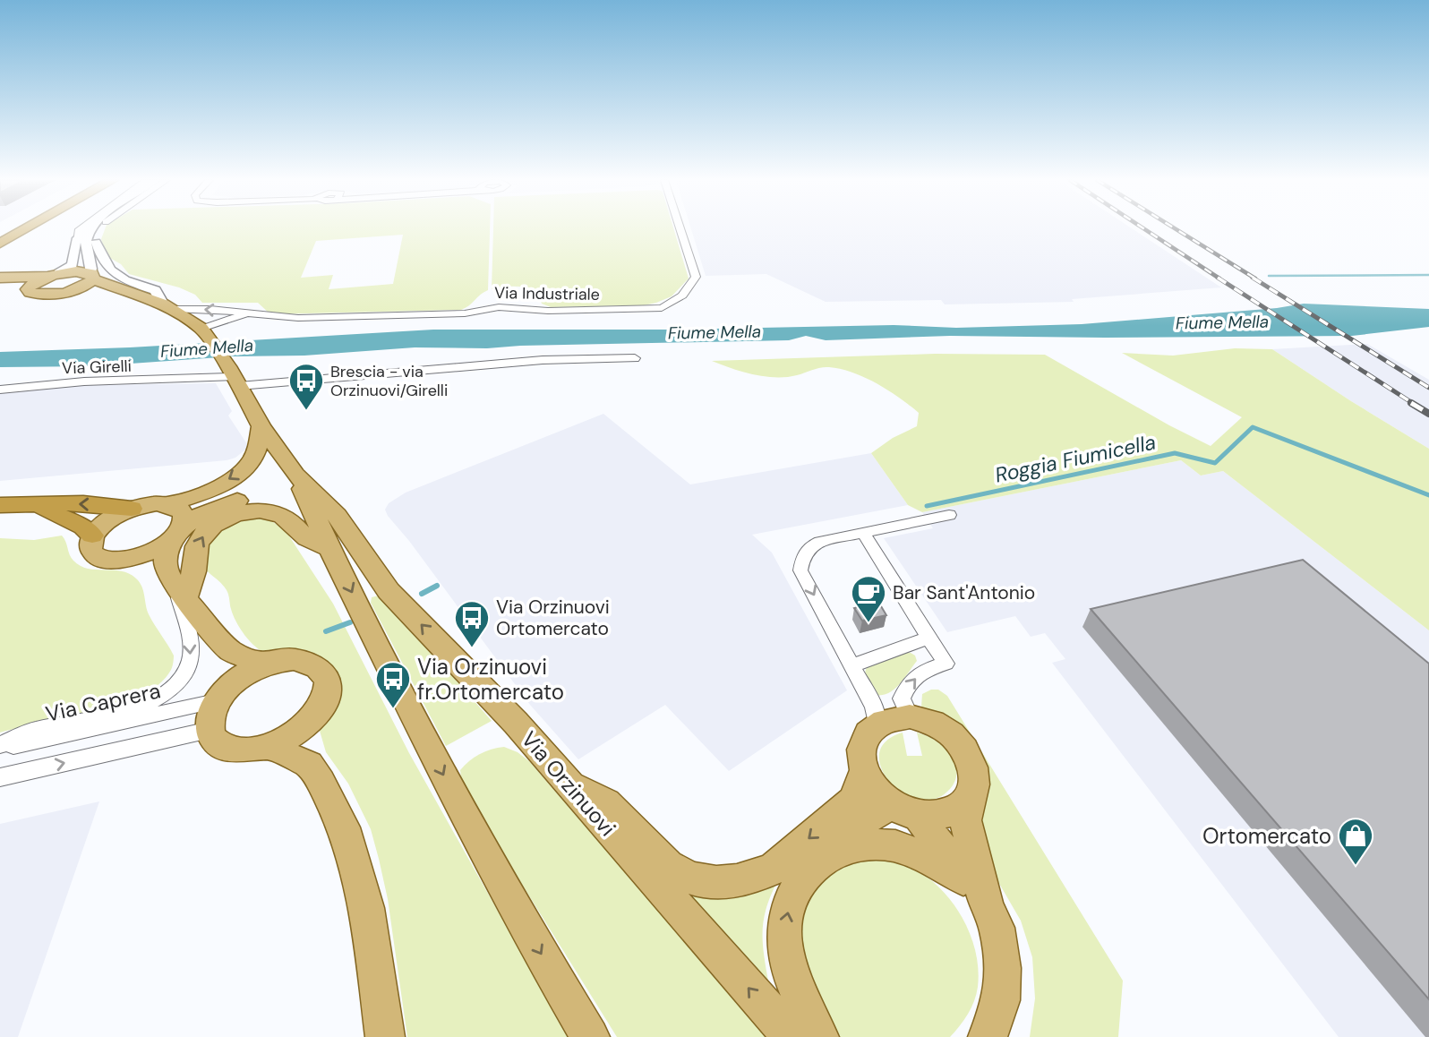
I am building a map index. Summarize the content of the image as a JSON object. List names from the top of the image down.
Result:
{
  "streets": {
    "main road": ["Via Orzinuovi"],
    "street": ["Via Industriale", "Via Girelli", "Via Caprera"]
  },
  "crossings": [
    ["Via Industriale", "Via Orzinuovi"],
    ["Via Girelli", "Via Orzinuovi"]
  ],
  "water": ["Fiume Mella", "Roggia Fiumicella"],
  "places": {
    "bus stop": ["Brescia - via Orzinuovi/Girelli", "Via Orzinuovi Ortomercato", "Via Orzinuovi fr.Ortomercato"],
    "cafe": ["Bar Sant'Antonio"],
    "shop": ["Ortomercato"]
  }
}
